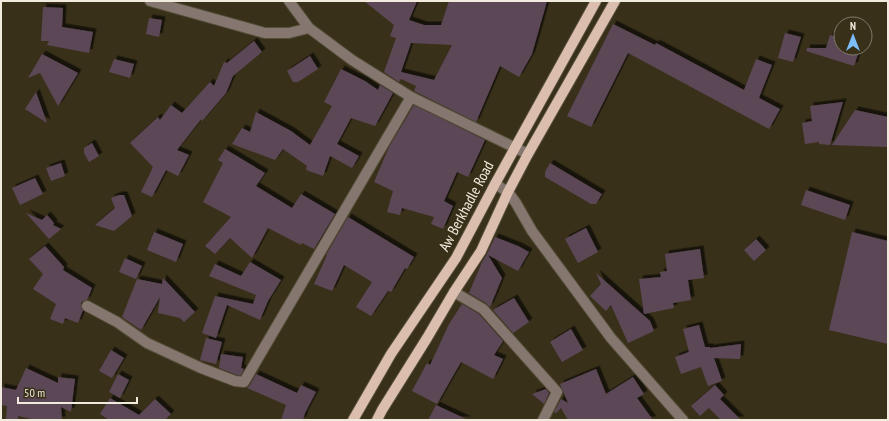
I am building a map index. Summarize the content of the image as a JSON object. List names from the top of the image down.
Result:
{
  "streets": {
    "main road": ["Aw Berkhadle Road"]
  },
  "scale_bar": "50 m",
  "north": "top"
}
